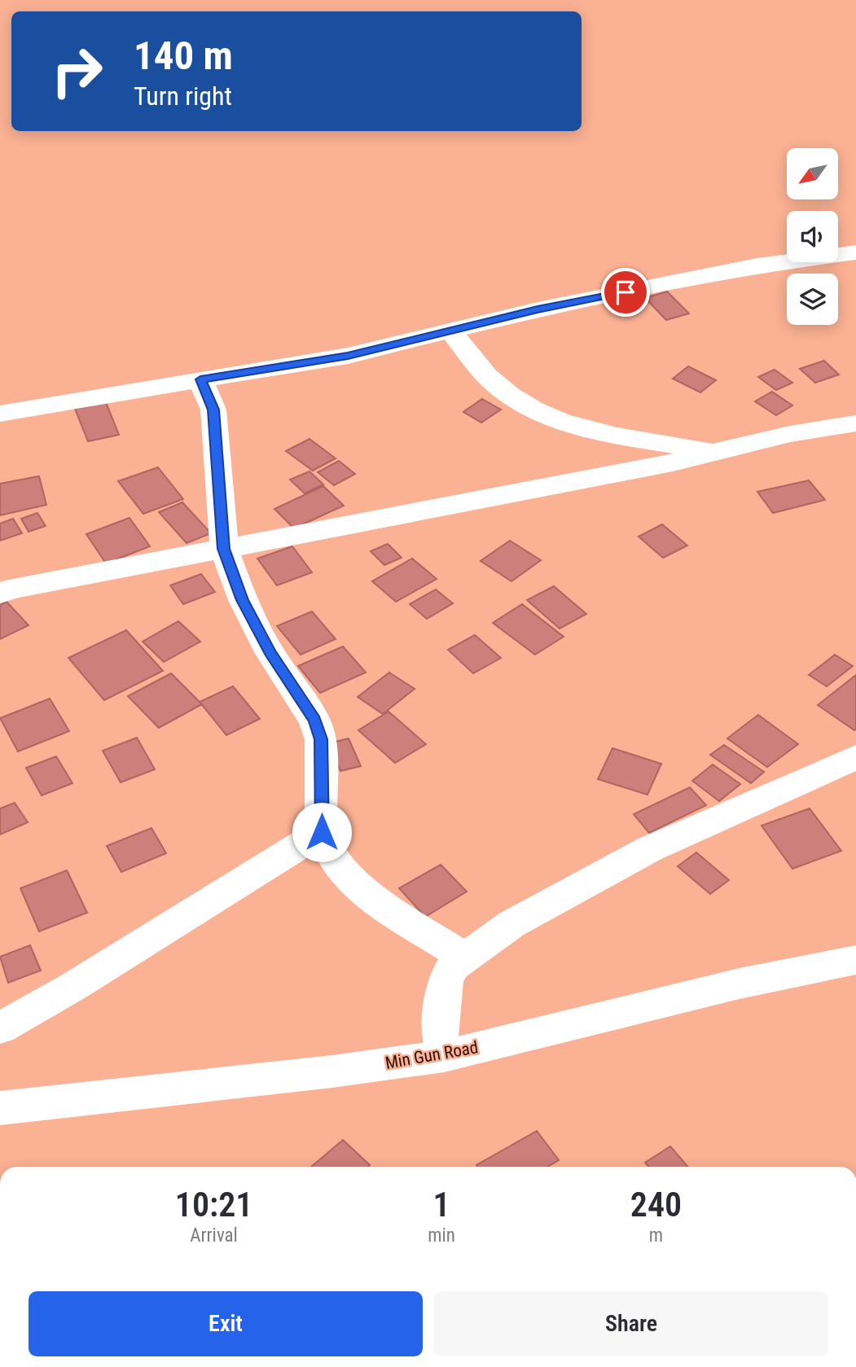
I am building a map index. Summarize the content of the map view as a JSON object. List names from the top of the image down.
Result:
{
  "streets": {
    "street": ["Min Gun Road"]
  },
  "north": "bottom left",
  "page": {
    "turn": ["140 m", "Turn right"],
    "eta": [
      "10:21",
      "Arrival",
      "1",
      "min",
      "240",
      "m"
    ],
    "buttons": ["Exit", "Share"]
  }
}
